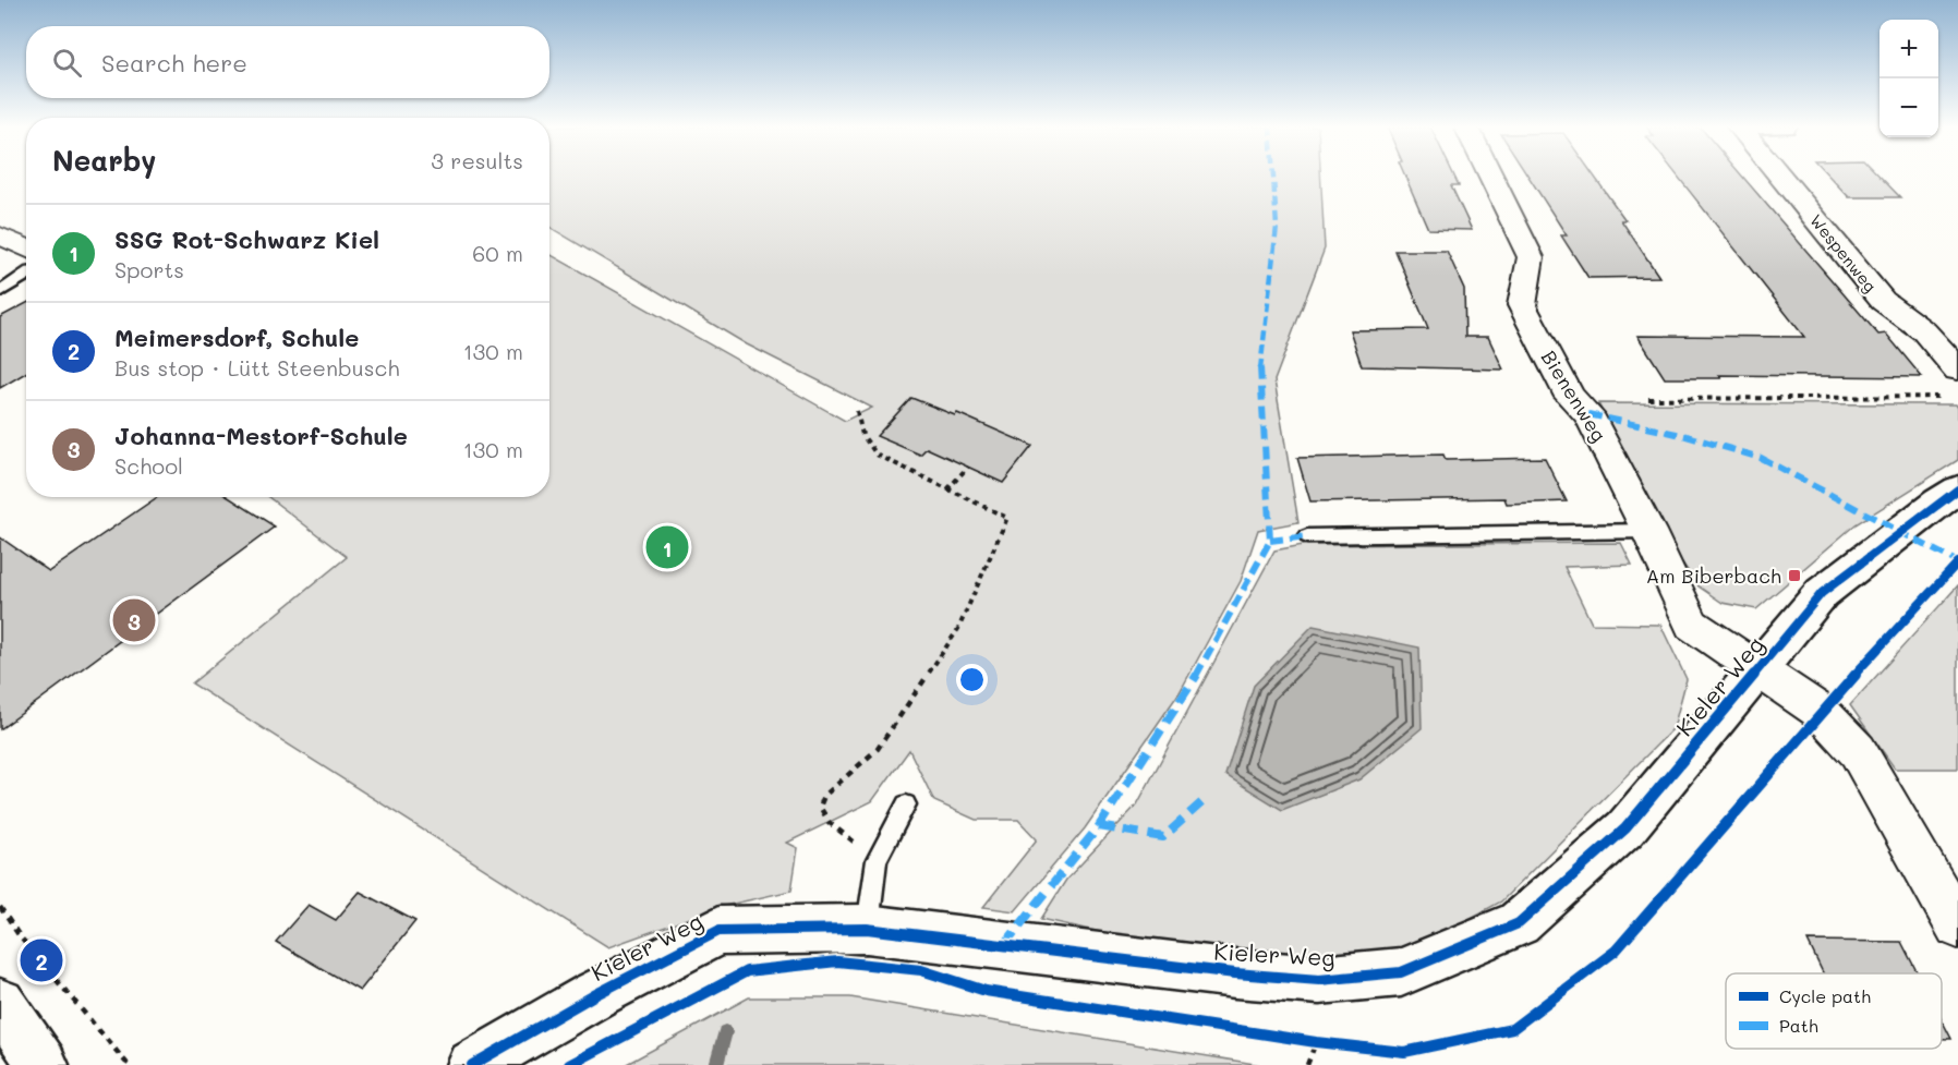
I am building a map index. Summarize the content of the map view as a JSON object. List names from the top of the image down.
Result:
{
  "streets": {
    "street": ["Wespenweg", "Bienenweg", "Kieler Weg"]
  },
  "crossings": [
    ["Bienenweg", "Kieler Weg"]
  ],
  "places": {
    "transit": ["Am Biberbach"]
  },
  "legend": ["Cycle path", "Path"],
  "page": {
    "map_buttons": ["+", "−"],
    "search": "Search here",
    "heading": ["Nearby", "3 results"],
    "list": [
      {
        "mark": "1",
        "name": "SSG Rot-Schwarz Kiel",
        "note": "Sports",
        "value": "60 m"
      },
      {
        "mark": "2",
        "name": "Meimersdorf, Schule",
        "note": "Bus stop · Lütt Steenbusch",
        "value": "130 m"
      },
      {
        "mark": "3",
        "name": "Johanna-Mestorf-Schule",
        "note": "School",
        "value": "130 m"
      }
    ],
    "pins": ["1", "3", "2"]
  }
}
